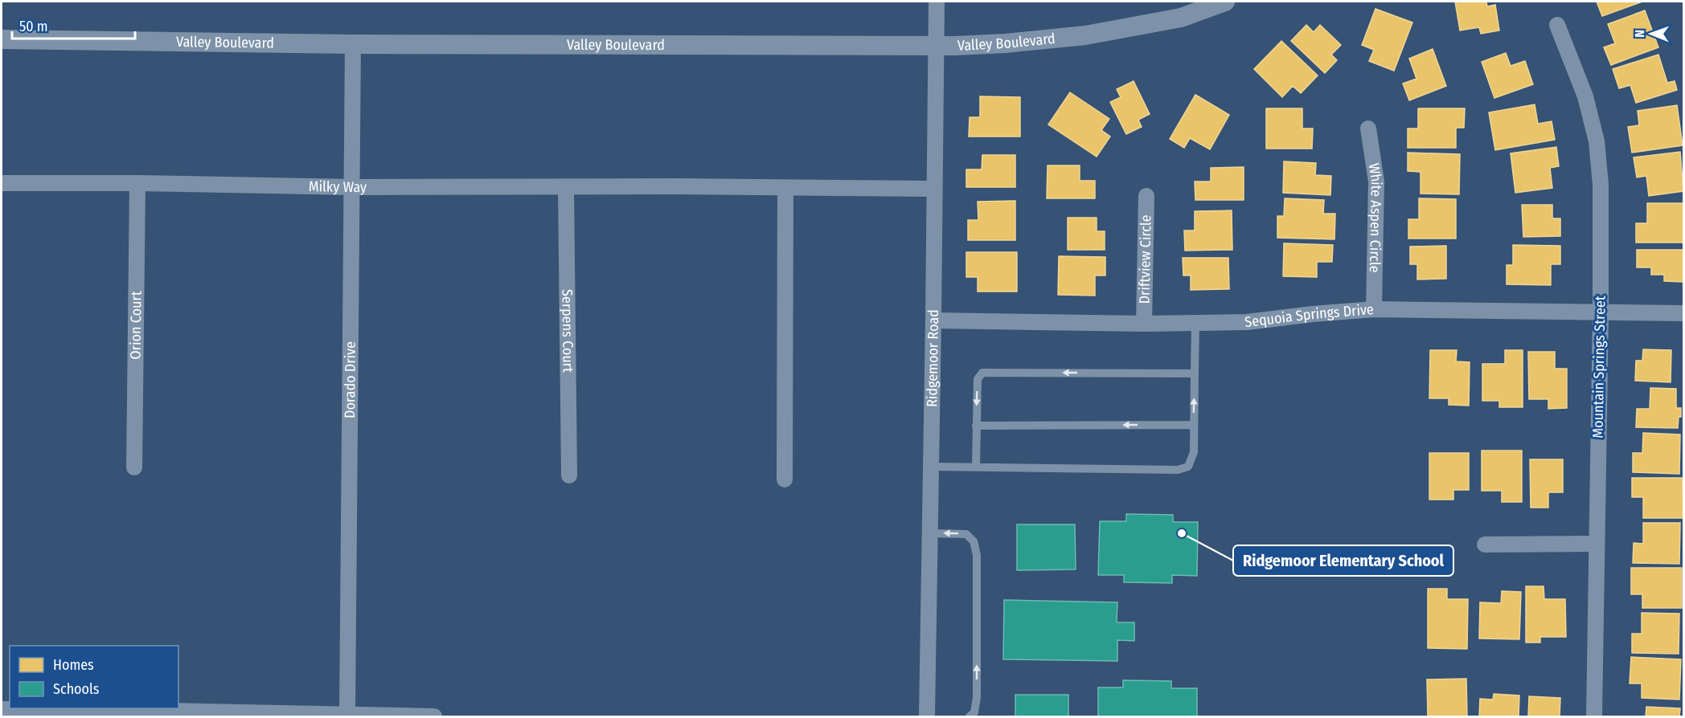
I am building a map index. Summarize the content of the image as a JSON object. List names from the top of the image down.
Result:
{
  "streets": {
    "street": [
      "Valley Boulevard",
      "Milky Way",
      "White Aspen Circle",
      "Driftview Circle",
      "Sequoia Springs Drive",
      "Orion Court",
      "Serpens Court",
      "Ridgemoor Road",
      "Mountain Springs Street",
      "Dorado Drive"
    ]
  },
  "crossings": [
    ["Valley Boulevard", "Ridgemoor Road"],
    ["Valley Boulevard", "Dorado Drive"],
    ["Milky Way", "Orion Court"],
    ["Milky Way", "Serpens Court"],
    ["Milky Way", "Ridgemoor Road"],
    ["Milky Way", "Dorado Drive"],
    ["White Aspen Circle", "Sequoia Springs Drive"],
    ["Driftview Circle", "Sequoia Springs Drive"],
    ["Sequoia Springs Drive", "Ridgemoor Road"],
    ["Sequoia Springs Drive", "Mountain Springs Street"]
  ],
  "places": ["Ridgemoor Elementary School"],
  "legend": ["Homes", "Schools"],
  "scale_bar": "50 m",
  "north": "left"
}
